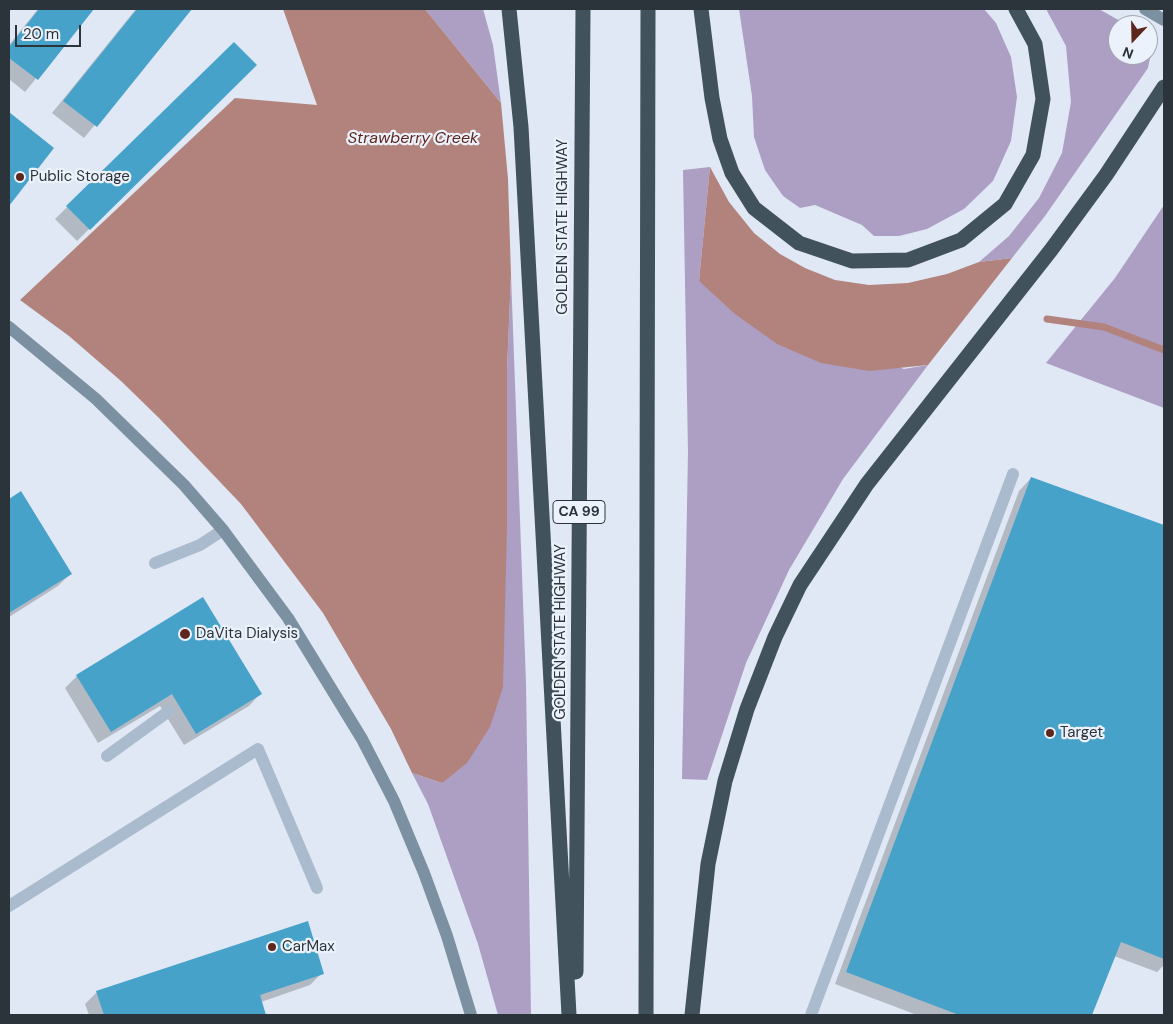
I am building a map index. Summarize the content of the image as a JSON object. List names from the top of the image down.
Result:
{
  "streets": {
    "highway": ["GOLDEN STATE HIGHWAY", "CA 99"]
  },
  "water": ["Strawberry Creek"],
  "places": [
    "Public Storage",
    "DaVita Dialysis",
    "Target",
    "CarMax"
  ],
  "scale_bar": "20 m",
  "north": "bottom"
}
